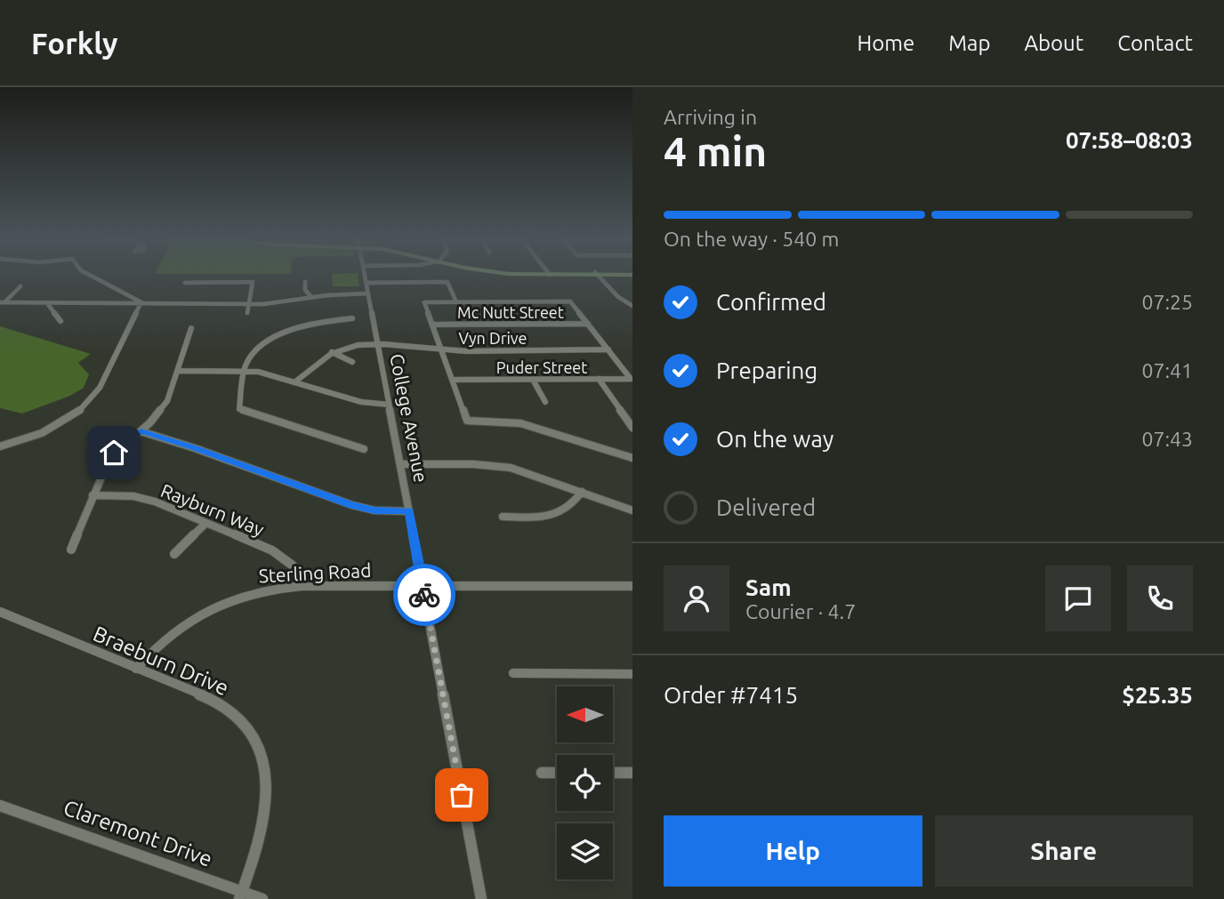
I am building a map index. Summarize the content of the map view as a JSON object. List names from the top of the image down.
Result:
{
  "streets": {
    "street": [
      "Mc Nutt Street",
      "Vyn Drive",
      "Puder Street",
      "College Avenue",
      "Rayburn Way",
      "Sterling Road",
      "Braeburn Drive",
      "Claremont Drive"
    ]
  },
  "crossings": [
    ["Vyn Drive", "College Avenue"],
    ["College Avenue", "Sterling Road"],
    ["Rayburn Way", "Sterling Road"],
    ["Sterling Road", "Braeburn Drive"],
    ["Braeburn Drive", "Claremont Drive"]
  ],
  "north": "left",
  "page": {
    "header": "Forkly",
    "nav": [
      "Home",
      "Map",
      "About",
      "Contact"
    ],
    "heading": ["4 min", "Arriving in", "07:58–08:03"],
    "panel": [
      "Sam",
      "Courier · 4.7",
      "Order #7415",
      "$25.35"
    ],
    "bar": "On the way · 540 m",
    "list": [
      ["Confirmed", "07:25"],
      ["Preparing", "07:41"],
      ["On the way", "07:43"],
      "Delivered"
    ],
    "buttons": ["Help", "Share"]
  }
}
